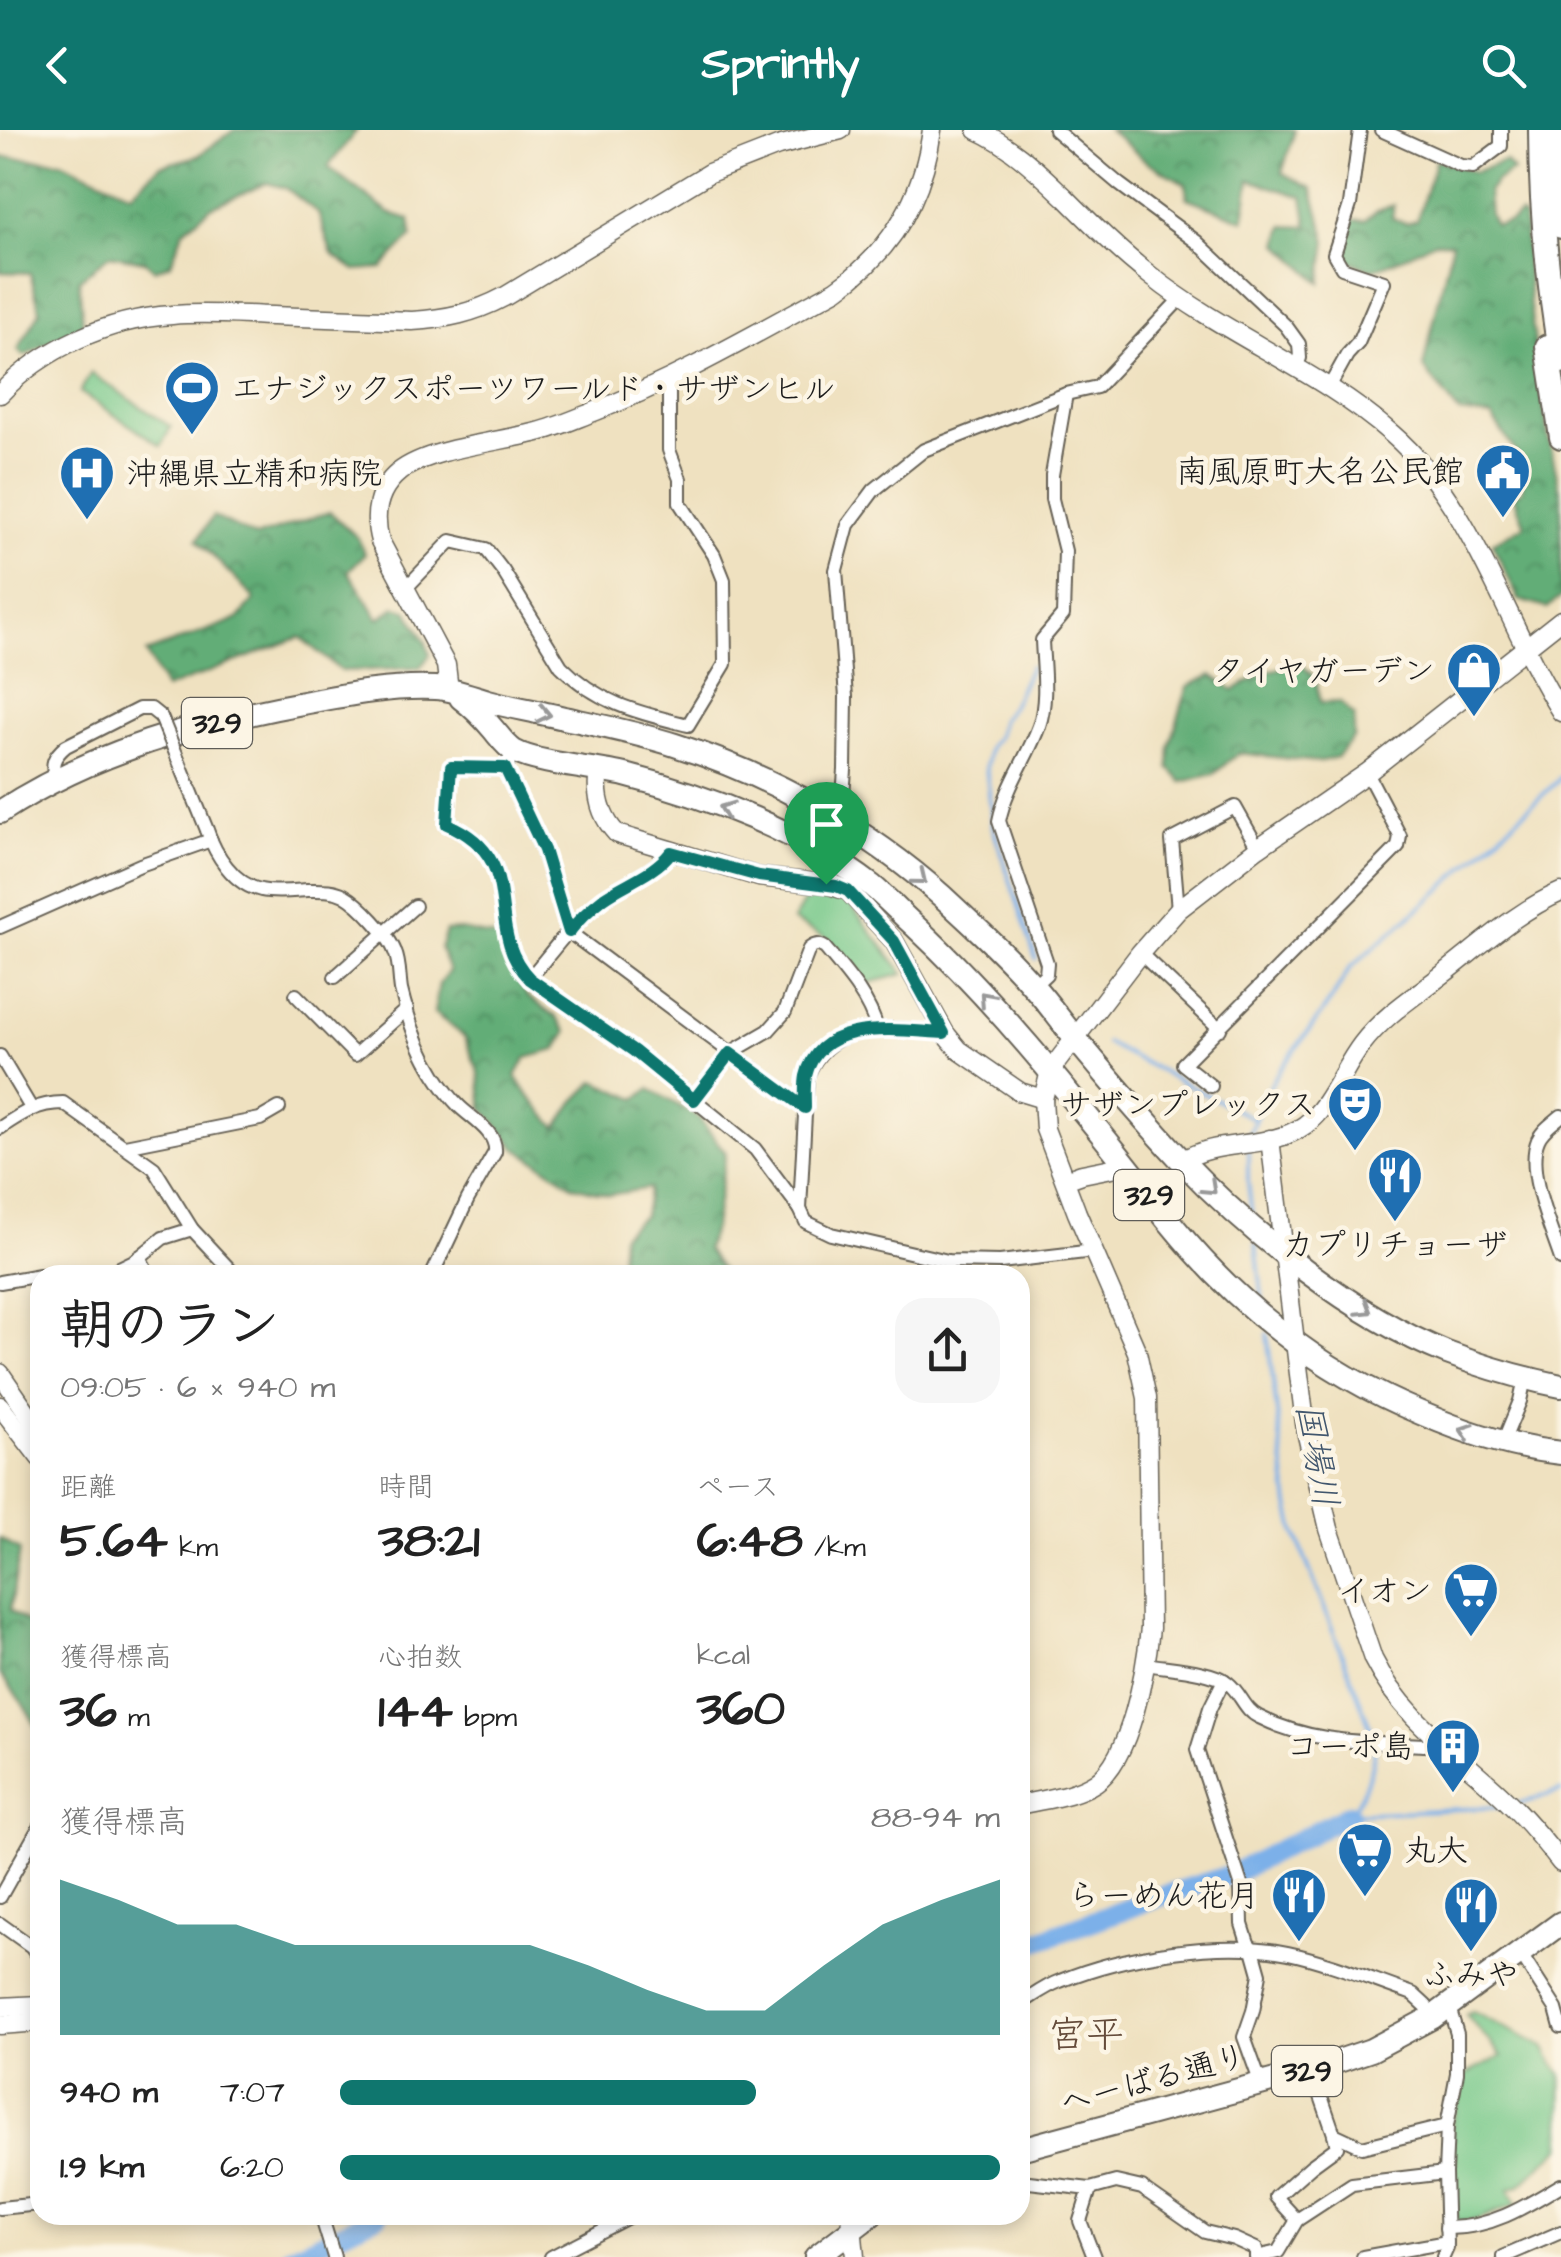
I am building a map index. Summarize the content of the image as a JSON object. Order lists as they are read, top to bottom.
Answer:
{
  "streets": {
    "highway": ["329", "へーばる通り"]
  },
  "districts": ["宮平"],
  "water": ["国場川"],
  "places": {
    "sports": ["エナジックスポーツワールド・サザンヒル"],
    "public building": ["南風原町大名公民館"],
    "hospital": ["沖縄県立精和病院"],
    "shop": ["タイヤガーデン"],
    "theatre": ["サザンプレックス"],
    "restaurant": ["カプリチョーザ", "らーめん花月", "ふみや"],
    "supermarket": ["イオン", "丸大"],
    "building": ["コーポ島"]
  },
  "page": {
    "header": "Sprintly",
    "heading": ["朝のラン", "09:05 · 6 × 940 m"],
    "stats": [
      ["距離", "5.64 km"],
      ["時間", "38:21"],
      ["ペース", "6:48 /km"],
      ["獲得標高", "36 m"],
      ["心拍数", "144 bpm"],
      ["kcal", "360"]
    ],
    "chart": ["獲得標高", "88–94 m"],
    "list": [
      {
        "name": "940 m",
        "note": "7:07"
      },
      {
        "name": "1.9 km",
        "note": "6:20"
      }
    ]
  }
}
